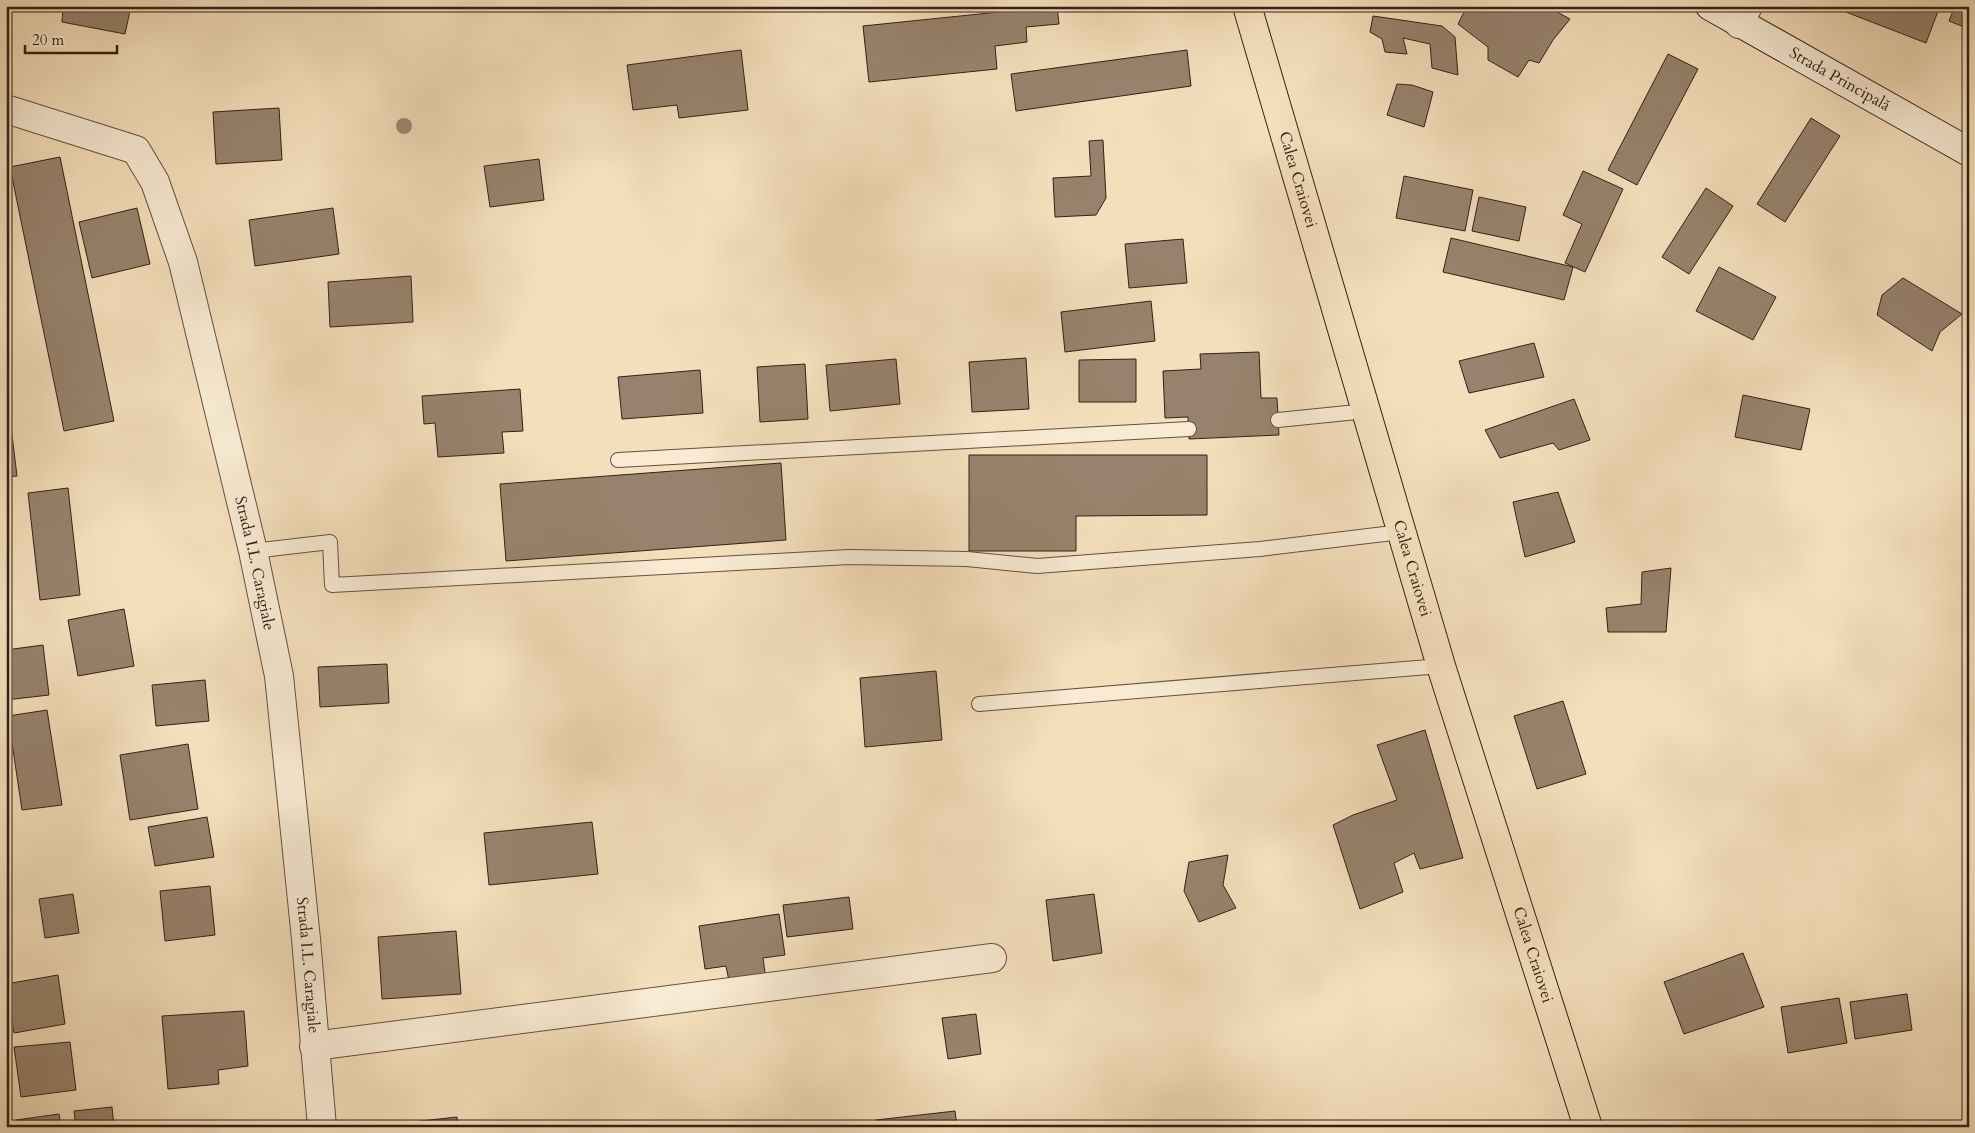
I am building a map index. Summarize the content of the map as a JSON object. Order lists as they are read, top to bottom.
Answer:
{
  "streets": {
    "main road": ["Calea Craiovei"],
    "street": ["Strada Principală", "Strada I.L. Caragiale"]
  },
  "scale_bar": "20 m"
}
